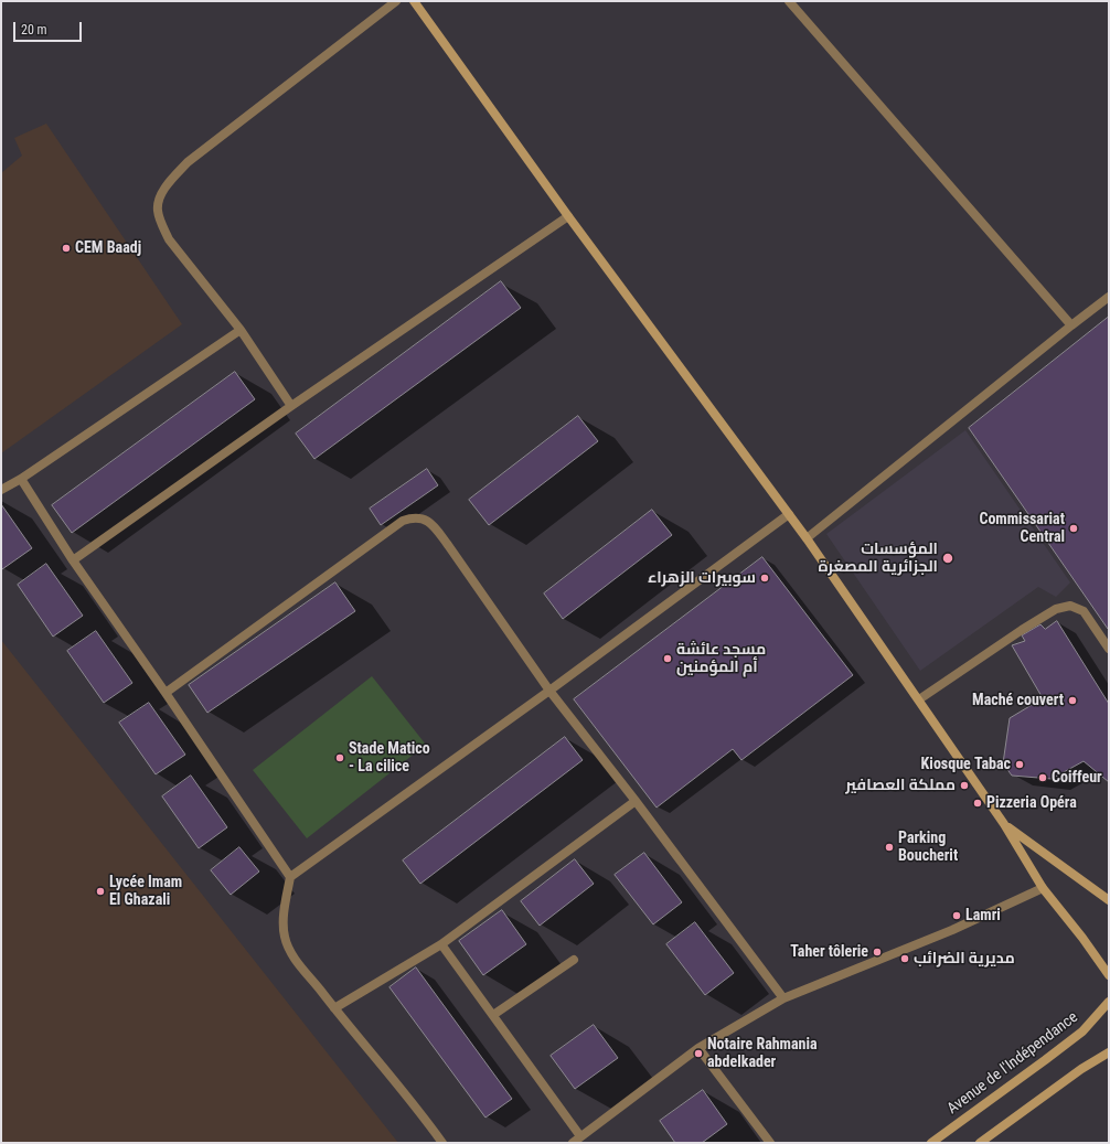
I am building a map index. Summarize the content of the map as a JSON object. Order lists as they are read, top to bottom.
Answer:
{
  "streets": {
    "main road": ["Avenue de l'Indépendance"]
  },
  "places": [
    "CEM Baadj",
    "Commissariat Central",
    "المؤسسات الجزائرية المصغرة",
    "سوبيرات الزهراء",
    "مسجد عائشة أم المؤمنين",
    "Maché couvert",
    "Stade Matico - La cilice",
    "Kiosque Tabac",
    "Coiffeur",
    "مملكة العصافير",
    "Pizzeria Opéra",
    "Parking Boucherit",
    "Lycée Imam El Ghazali",
    "Lamri",
    "Taher tôlerie",
    "مديرية الضرائب",
    "Notaire Rahmania abdelkader"
  ],
  "scale_bar": "20 m"
}
